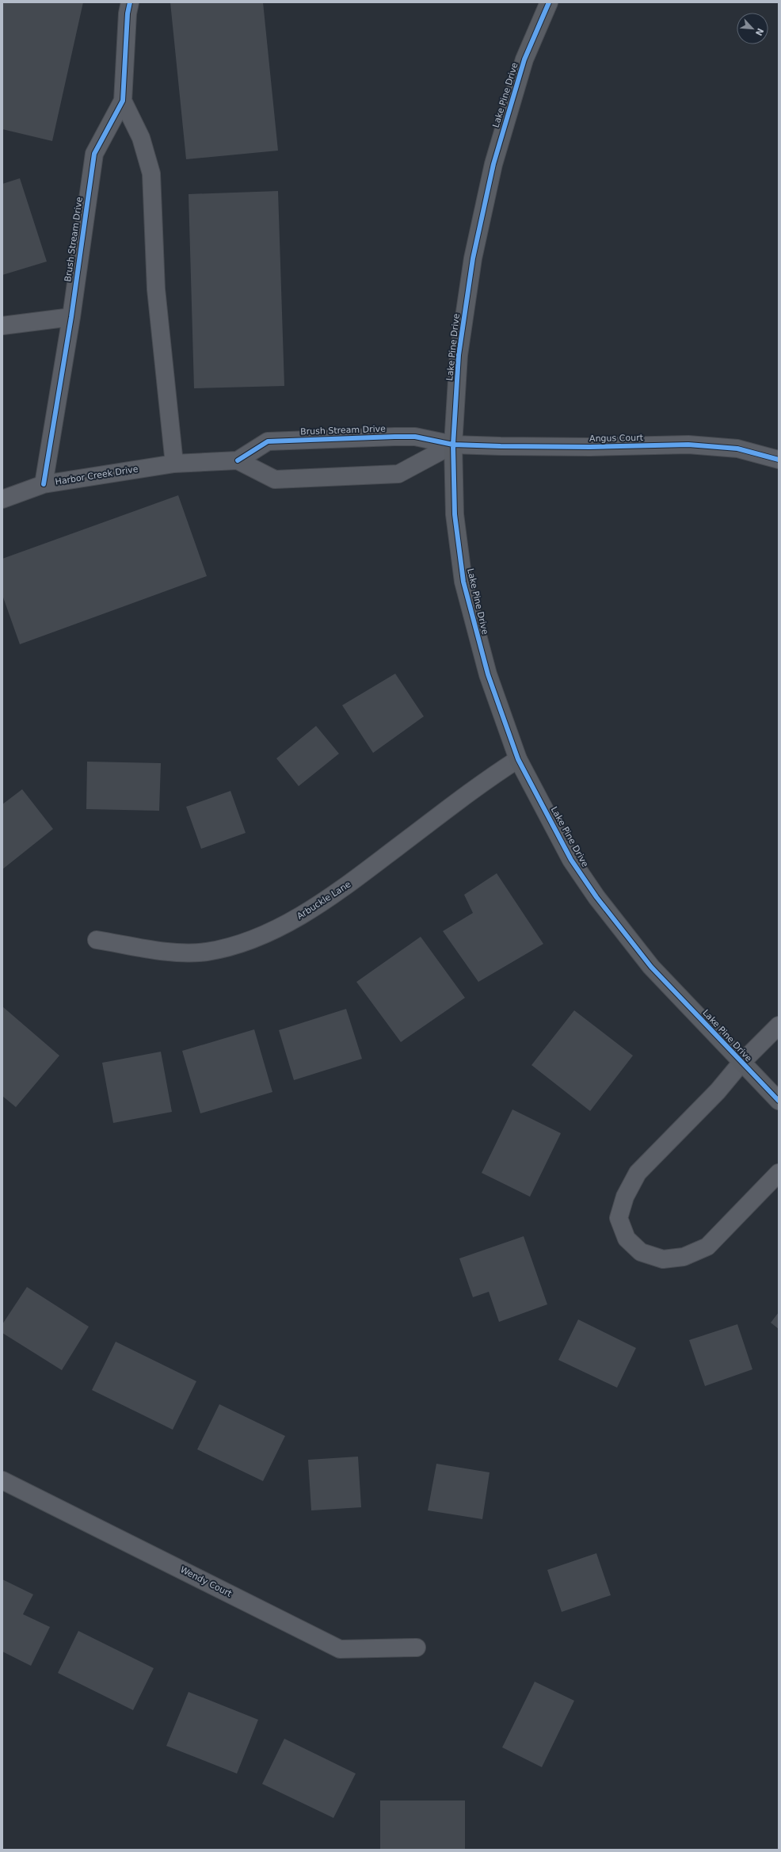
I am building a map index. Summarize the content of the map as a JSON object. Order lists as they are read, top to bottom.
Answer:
{
  "streets": {
    "street": [
      "Lake Pine Drive",
      "Brush Stream Drive",
      "Angus Court",
      "Harbor Creek Drive",
      "Arbuckle Lane",
      "Wendy Court"
    ]
  },
  "crossings": [
    ["Lake Pine Drive", "Brush Stream Drive"],
    ["Lake Pine Drive", "Angus Court"],
    ["Lake Pine Drive", "Arbuckle Lane"],
    ["Brush Stream Drive", "Angus Court"],
    ["Brush Stream Drive", "Harbor Creek Drive"]
  ],
  "north": "bottom right"
}
